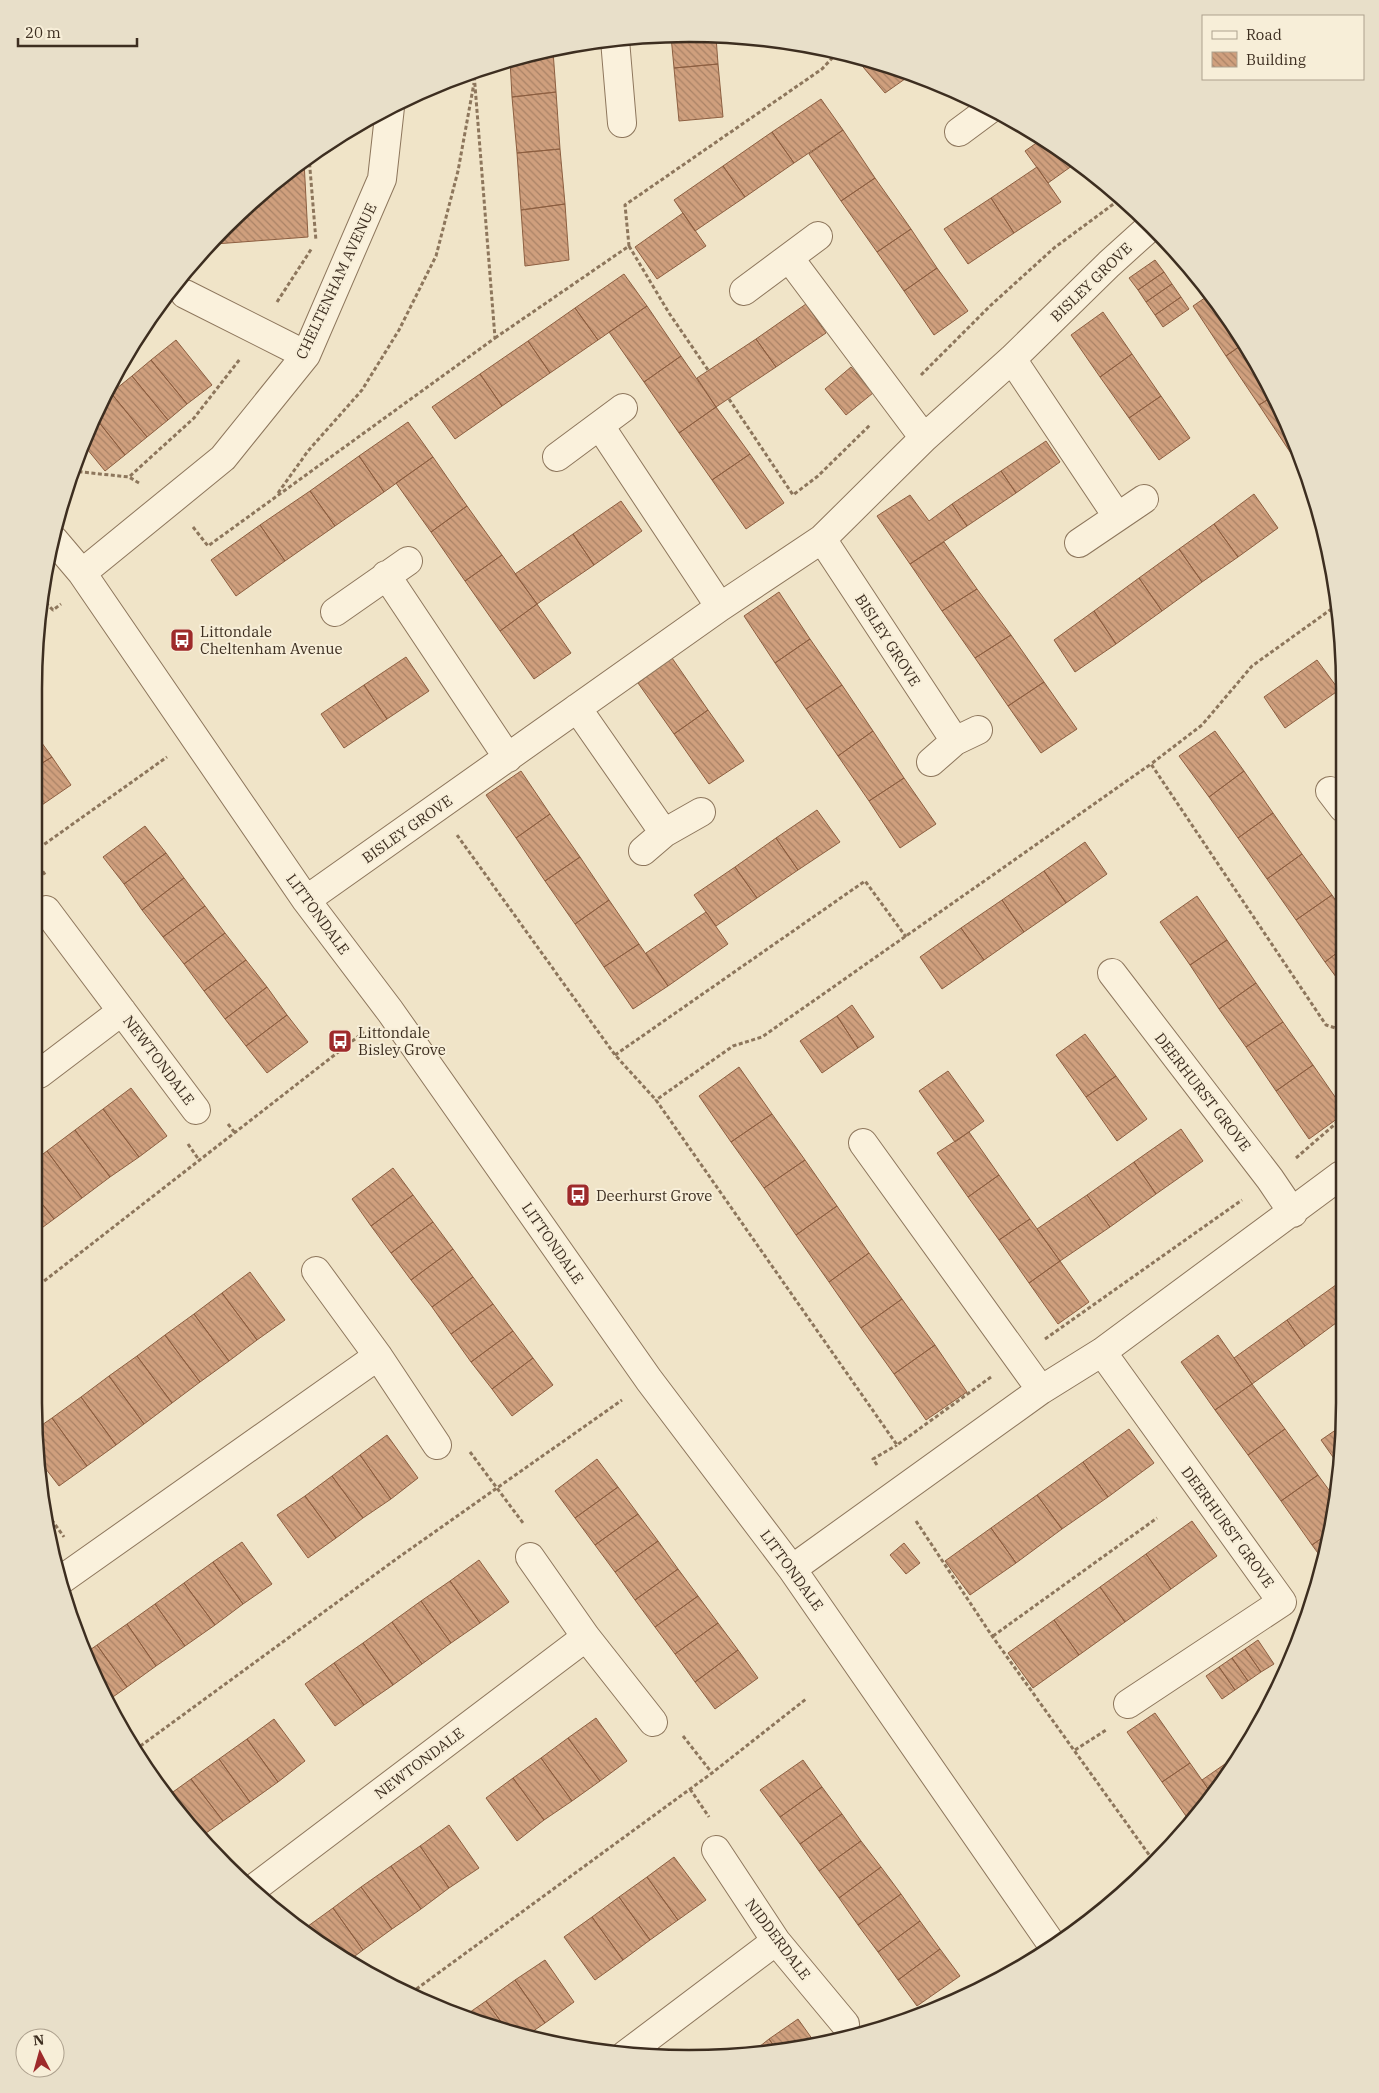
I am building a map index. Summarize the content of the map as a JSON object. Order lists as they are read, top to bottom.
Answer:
{
  "streets": {
    "street": [
      "CHELTENHAM AVENUE",
      "BISLEY GROVE",
      "LITTONDALE",
      "NEWTONDALE",
      "DEERHURST GROVE",
      "NIDDERDALE"
    ]
  },
  "crossings": [
    ["CHELTENHAM AVENUE", "LITTONDALE"],
    ["BISLEY GROVE", "LITTONDALE"]
  ],
  "places": {
    "bus stop": ["Littondale Cheltenham Avenue", "Littondale Bisley Grove", "Deerhurst Grove"]
  },
  "legend": ["Road", "Building"],
  "scale_bar": "20 m",
  "north": "top"
}
